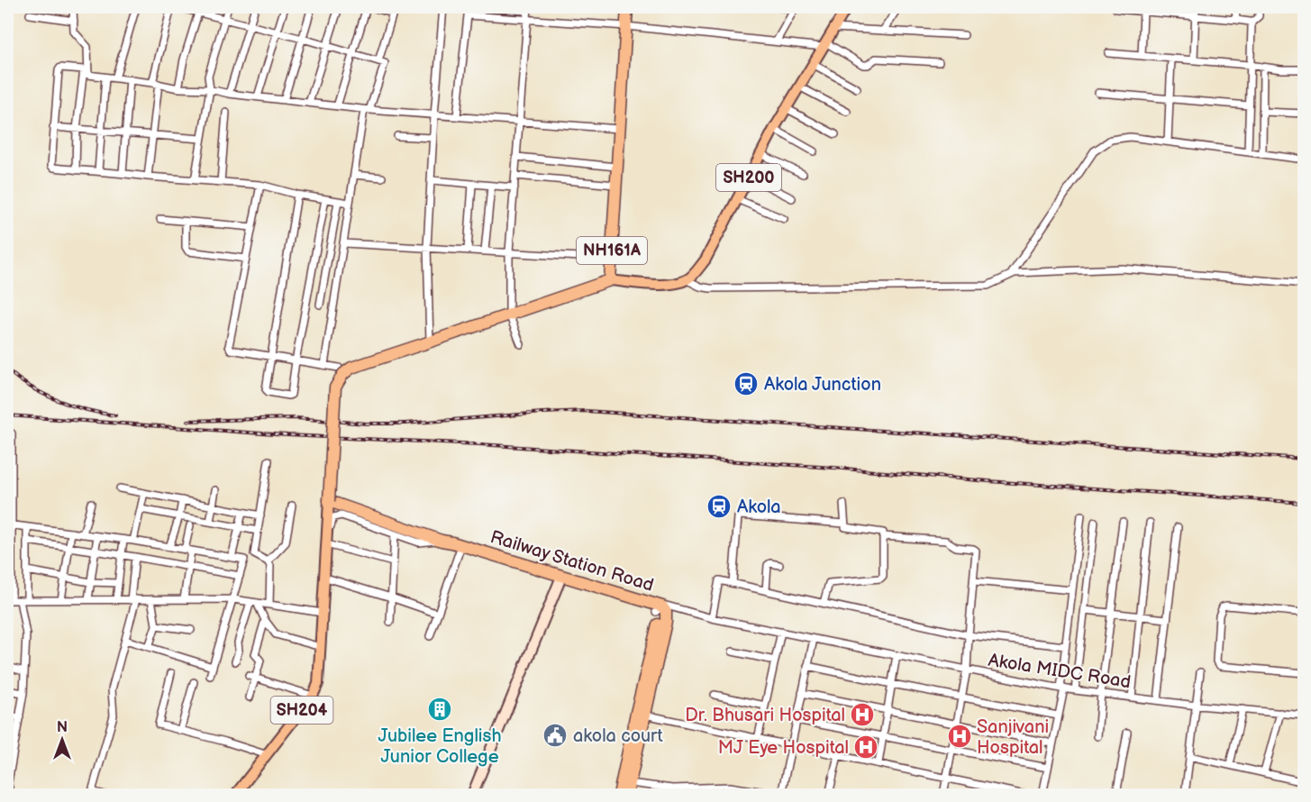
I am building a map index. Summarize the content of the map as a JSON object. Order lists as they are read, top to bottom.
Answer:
{
  "streets": {
    "highway": ["NH161A", "Railway Station Road"],
    "main road": ["SH200", "SH204"],
    "street": ["Akola MIDC Road"]
  },
  "crossings": [
    ["NH161A", "Railway Station Road"],
    ["NH161A", "SH204"],
    ["Railway Station Road", "Akola MIDC Road"],
    ["Railway Station Road", "SH204"]
  ],
  "places": {
    "station": ["Akola Junction", "Akola"],
    "building": ["Jubilee English Junior College"],
    "hospital": ["Dr. Bhusari Hospital", "Sanjivani Hospital", "MJ Eye Hospital"],
    "public building": ["akola court"]
  },
  "north": "top"
}
